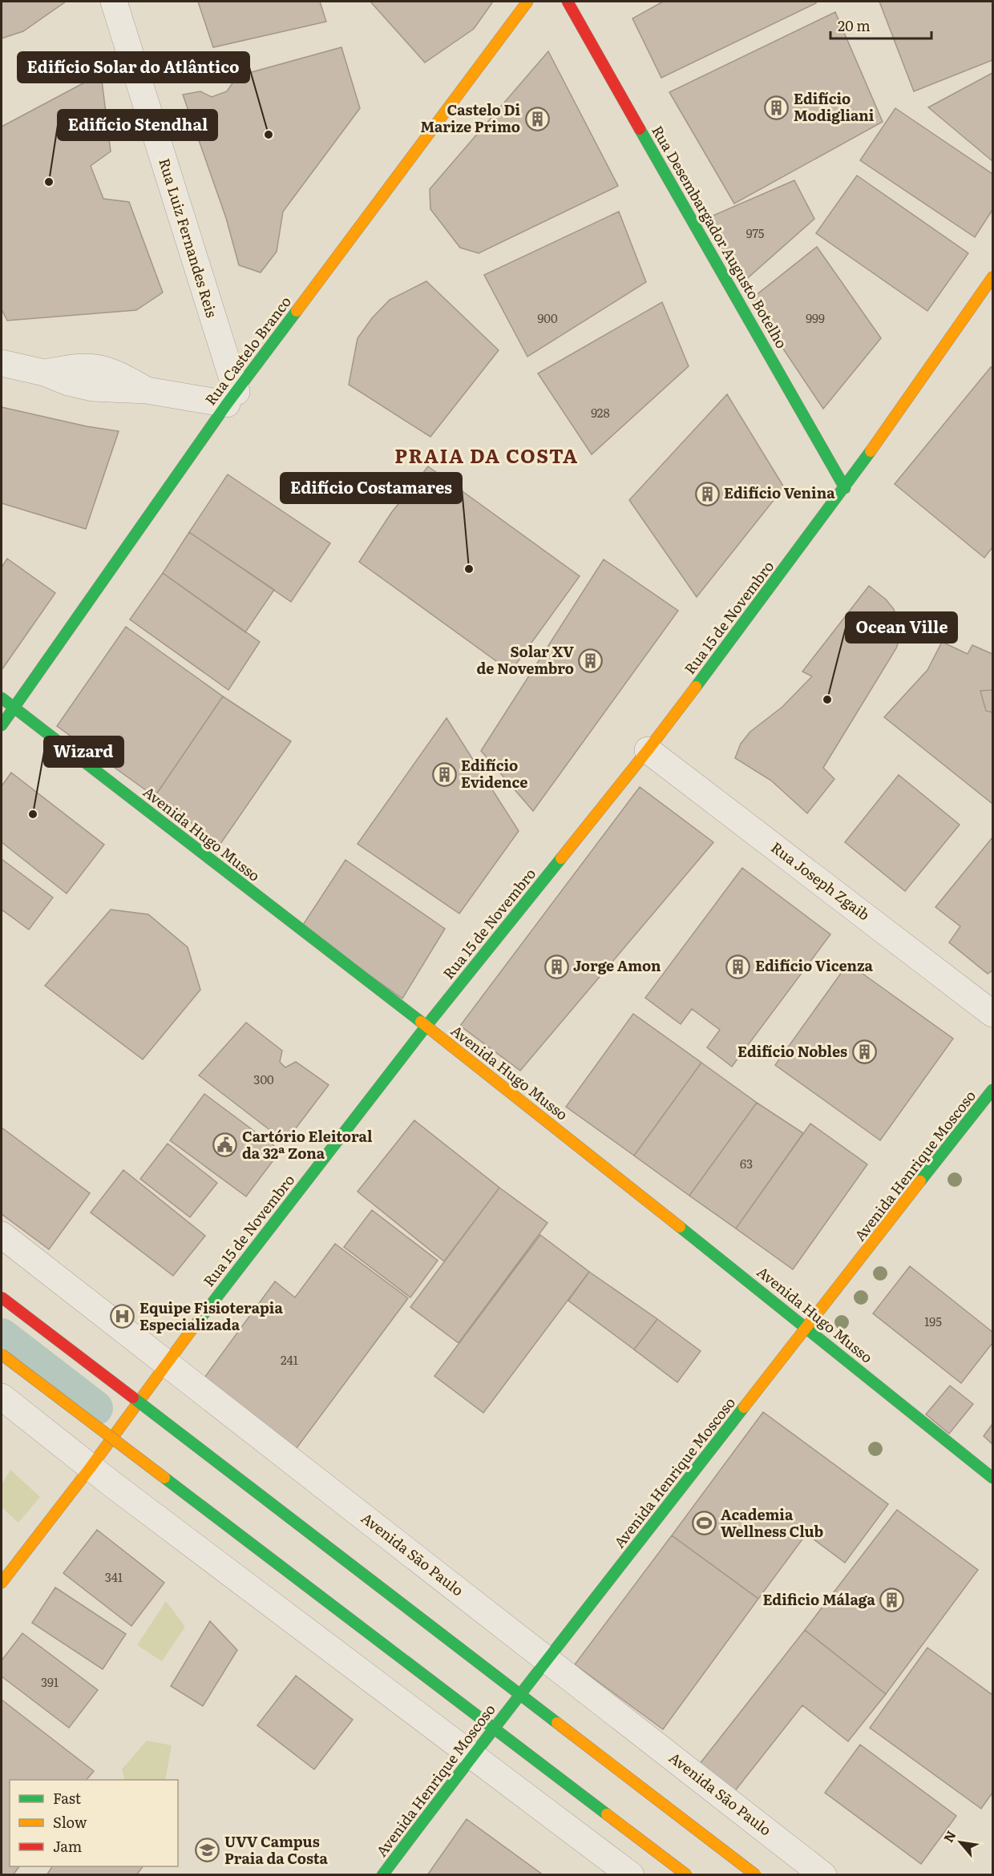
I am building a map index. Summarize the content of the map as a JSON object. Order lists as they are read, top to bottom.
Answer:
{
  "streets": {
    "main road": [
      "Rua Desembargador Augusto Botelho",
      "Rua Castelo Branco",
      "Rua 15 de Novembro",
      "Avenida Hugo Musso",
      "Avenida Henrique Moscoso"
    ],
    "street": ["Rua Luiz Fernandes Reis", "Rua Joseph Zgaib", "Avenida São Paulo"]
  },
  "crossings": [
    ["Rua Desembargador Augusto Botelho", "Rua 15 de Novembro"],
    ["Rua Luiz Fernandes Reis", "Rua Castelo Branco"],
    ["Rua Castelo Branco", "Avenida Hugo Musso"],
    ["Rua 15 de Novembro", "Avenida Hugo Musso"],
    ["Rua 15 de Novembro", "Rua Joseph Zgaib"],
    ["Rua 15 de Novembro", "Avenida São Paulo"],
    ["Avenida Hugo Musso", "Avenida Henrique Moscoso"],
    ["Avenida Henrique Moscoso", "Avenida São Paulo"]
  ],
  "districts": ["PRAIA DA COSTA"],
  "places": {
    "building": [
      "Edifício Modigliani",
      "Castelo Di Marize Primo",
      "Edifício Venina",
      "Solar XV de Novembro",
      "Edifício Evidence",
      "Jorge Amon",
      "Edifício Vicenza",
      "Edifício Nobles",
      "Edificio Málaga"
    ],
    "other": [
      "Edifício Solar do Atlântico",
      "Edifício Stendhal",
      "Edifício Costamares",
      "Ocean Ville",
      "Wizard"
    ],
    "public building": ["Cartório Eleitoral da 32ª Zona"],
    "hospital": ["Equipe Fisioterapia Especializada"],
    "sports": ["Academia Wellness Club"],
    "school or university": ["UVV Campus Praia da Costa"]
  },
  "house_numbers": [
    "975",
    "900",
    "999",
    "928",
    "300",
    "63",
    "195",
    "241",
    "341",
    "391"
  ],
  "legend": ["Fast", "Slow", "Jam"],
  "scale_bar": "20 m",
  "north": "top left"
}
